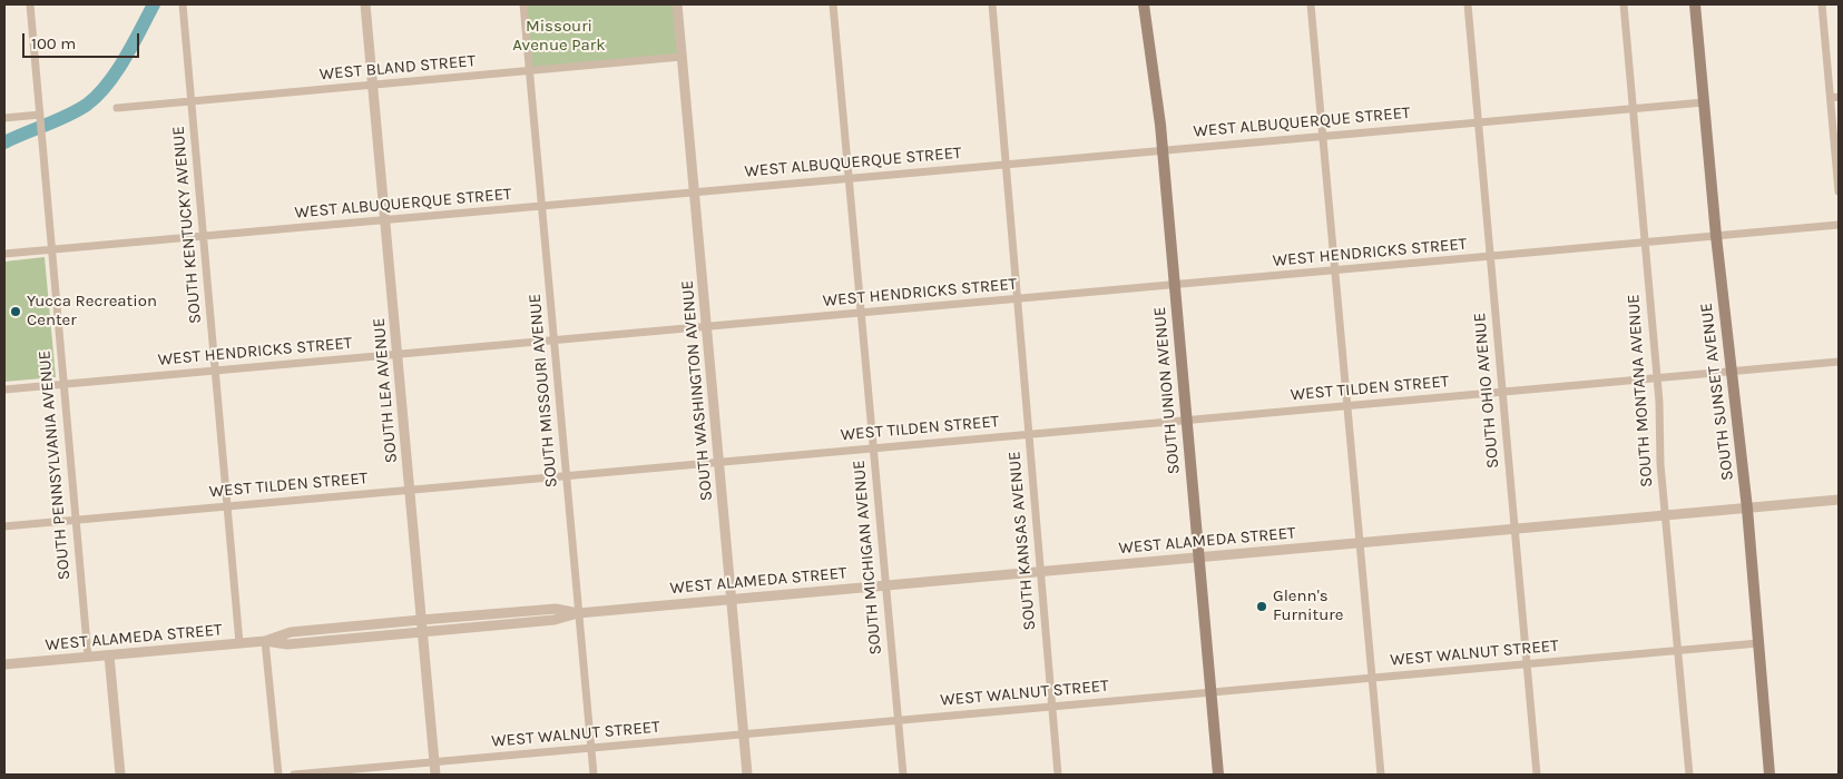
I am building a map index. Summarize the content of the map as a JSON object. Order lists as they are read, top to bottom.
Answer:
{
  "streets": {
    "main road": ["SOUTH UNION AVENUE", "SOUTH SUNSET AVENUE"],
    "street": [
      "WEST BLAND STREET",
      "WEST ALBUQUERQUE STREET",
      "SOUTH KENTUCKY AVENUE",
      "WEST HENDRICKS STREET",
      "WEST TILDEN STREET",
      "SOUTH LEA AVENUE",
      "SOUTH MISSOURI AVENUE",
      "SOUTH WASHINGTON AVENUE",
      "SOUTH OHIO AVENUE",
      "SOUTH MONTANA AVENUE",
      "SOUTH PENNSYLVANIA AVENUE",
      "SOUTH KANSAS AVENUE",
      "WEST ALAMEDA STREET",
      "SOUTH MICHIGAN AVENUE",
      "WEST WALNUT STREET"
    ]
  },
  "crossings": [
    ["WEST BLAND STREET", "SOUTH KENTUCKY AVENUE"],
    ["WEST BLAND STREET", "SOUTH LEA AVENUE"],
    ["WEST BLAND STREET", "SOUTH MISSOURI AVENUE"],
    ["WEST BLAND STREET", "SOUTH WASHINGTON AVENUE"],
    ["WEST ALBUQUERQUE STREET", "SOUTH KENTUCKY AVENUE"],
    ["WEST ALBUQUERQUE STREET", "SOUTH LEA AVENUE"],
    ["WEST ALBUQUERQUE STREET", "SOUTH MISSOURI AVENUE"],
    ["WEST ALBUQUERQUE STREET", "SOUTH WASHINGTON AVENUE"],
    ["WEST ALBUQUERQUE STREET", "SOUTH UNION AVENUE"],
    ["WEST ALBUQUERQUE STREET", "SOUTH OHIO AVENUE"],
    ["WEST ALBUQUERQUE STREET", "SOUTH MONTANA AVENUE"],
    ["WEST ALBUQUERQUE STREET", "SOUTH SUNSET AVENUE"],
    ["WEST ALBUQUERQUE STREET", "SOUTH PENNSYLVANIA AVENUE"],
    ["WEST ALBUQUERQUE STREET", "SOUTH KANSAS AVENUE"],
    ["WEST ALBUQUERQUE STREET", "SOUTH MICHIGAN AVENUE"],
    ["SOUTH KENTUCKY AVENUE", "WEST HENDRICKS STREET"],
    ["SOUTH KENTUCKY AVENUE", "WEST TILDEN STREET"],
    ["SOUTH KENTUCKY AVENUE", "WEST ALAMEDA STREET"],
    ["WEST HENDRICKS STREET", "SOUTH LEA AVENUE"],
    ["WEST HENDRICKS STREET", "SOUTH MISSOURI AVENUE"],
    ["WEST HENDRICKS STREET", "SOUTH WASHINGTON AVENUE"],
    ["WEST HENDRICKS STREET", "SOUTH UNION AVENUE"],
    ["WEST HENDRICKS STREET", "SOUTH OHIO AVENUE"],
    ["WEST HENDRICKS STREET", "SOUTH MONTANA AVENUE"],
    ["WEST HENDRICKS STREET", "SOUTH SUNSET AVENUE"],
    ["WEST HENDRICKS STREET", "SOUTH PENNSYLVANIA AVENUE"],
    ["WEST HENDRICKS STREET", "SOUTH KANSAS AVENUE"],
    ["WEST HENDRICKS STREET", "SOUTH MICHIGAN AVENUE"],
    ["WEST TILDEN STREET", "SOUTH LEA AVENUE"],
    ["WEST TILDEN STREET", "SOUTH MISSOURI AVENUE"],
    ["WEST TILDEN STREET", "SOUTH WASHINGTON AVENUE"],
    ["WEST TILDEN STREET", "SOUTH UNION AVENUE"],
    ["WEST TILDEN STREET", "SOUTH OHIO AVENUE"],
    ["WEST TILDEN STREET", "SOUTH MONTANA AVENUE"],
    ["WEST TILDEN STREET", "SOUTH SUNSET AVENUE"],
    ["WEST TILDEN STREET", "SOUTH PENNSYLVANIA AVENUE"],
    ["WEST TILDEN STREET", "SOUTH KANSAS AVENUE"],
    ["WEST TILDEN STREET", "SOUTH MICHIGAN AVENUE"],
    ["SOUTH LEA AVENUE", "WEST ALAMEDA STREET"],
    ["SOUTH LEA AVENUE", "WEST WALNUT STREET"],
    ["SOUTH MISSOURI AVENUE", "WEST ALAMEDA STREET"],
    ["SOUTH MISSOURI AVENUE", "WEST WALNUT STREET"],
    ["SOUTH WASHINGTON AVENUE", "WEST ALAMEDA STREET"],
    ["SOUTH WASHINGTON AVENUE", "WEST WALNUT STREET"],
    ["SOUTH UNION AVENUE", "WEST ALAMEDA STREET"],
    ["SOUTH UNION AVENUE", "WEST WALNUT STREET"],
    ["SOUTH OHIO AVENUE", "WEST ALAMEDA STREET"],
    ["SOUTH OHIO AVENUE", "WEST WALNUT STREET"],
    ["SOUTH MONTANA AVENUE", "WEST ALAMEDA STREET"],
    ["SOUTH MONTANA AVENUE", "WEST WALNUT STREET"],
    ["SOUTH SUNSET AVENUE", "WEST ALAMEDA STREET"],
    ["SOUTH SUNSET AVENUE", "WEST WALNUT STREET"],
    ["SOUTH PENNSYLVANIA AVENUE", "WEST ALAMEDA STREET"],
    ["SOUTH KANSAS AVENUE", "WEST ALAMEDA STREET"],
    ["SOUTH KANSAS AVENUE", "WEST WALNUT STREET"],
    ["WEST ALAMEDA STREET", "SOUTH MICHIGAN AVENUE"],
    ["SOUTH MICHIGAN AVENUE", "WEST WALNUT STREET"]
  ],
  "parks": ["Missouri Avenue Park"],
  "places": ["Yucca Recreation Center", "Glenn's Furniture"],
  "scale_bar": "100 m"
}
